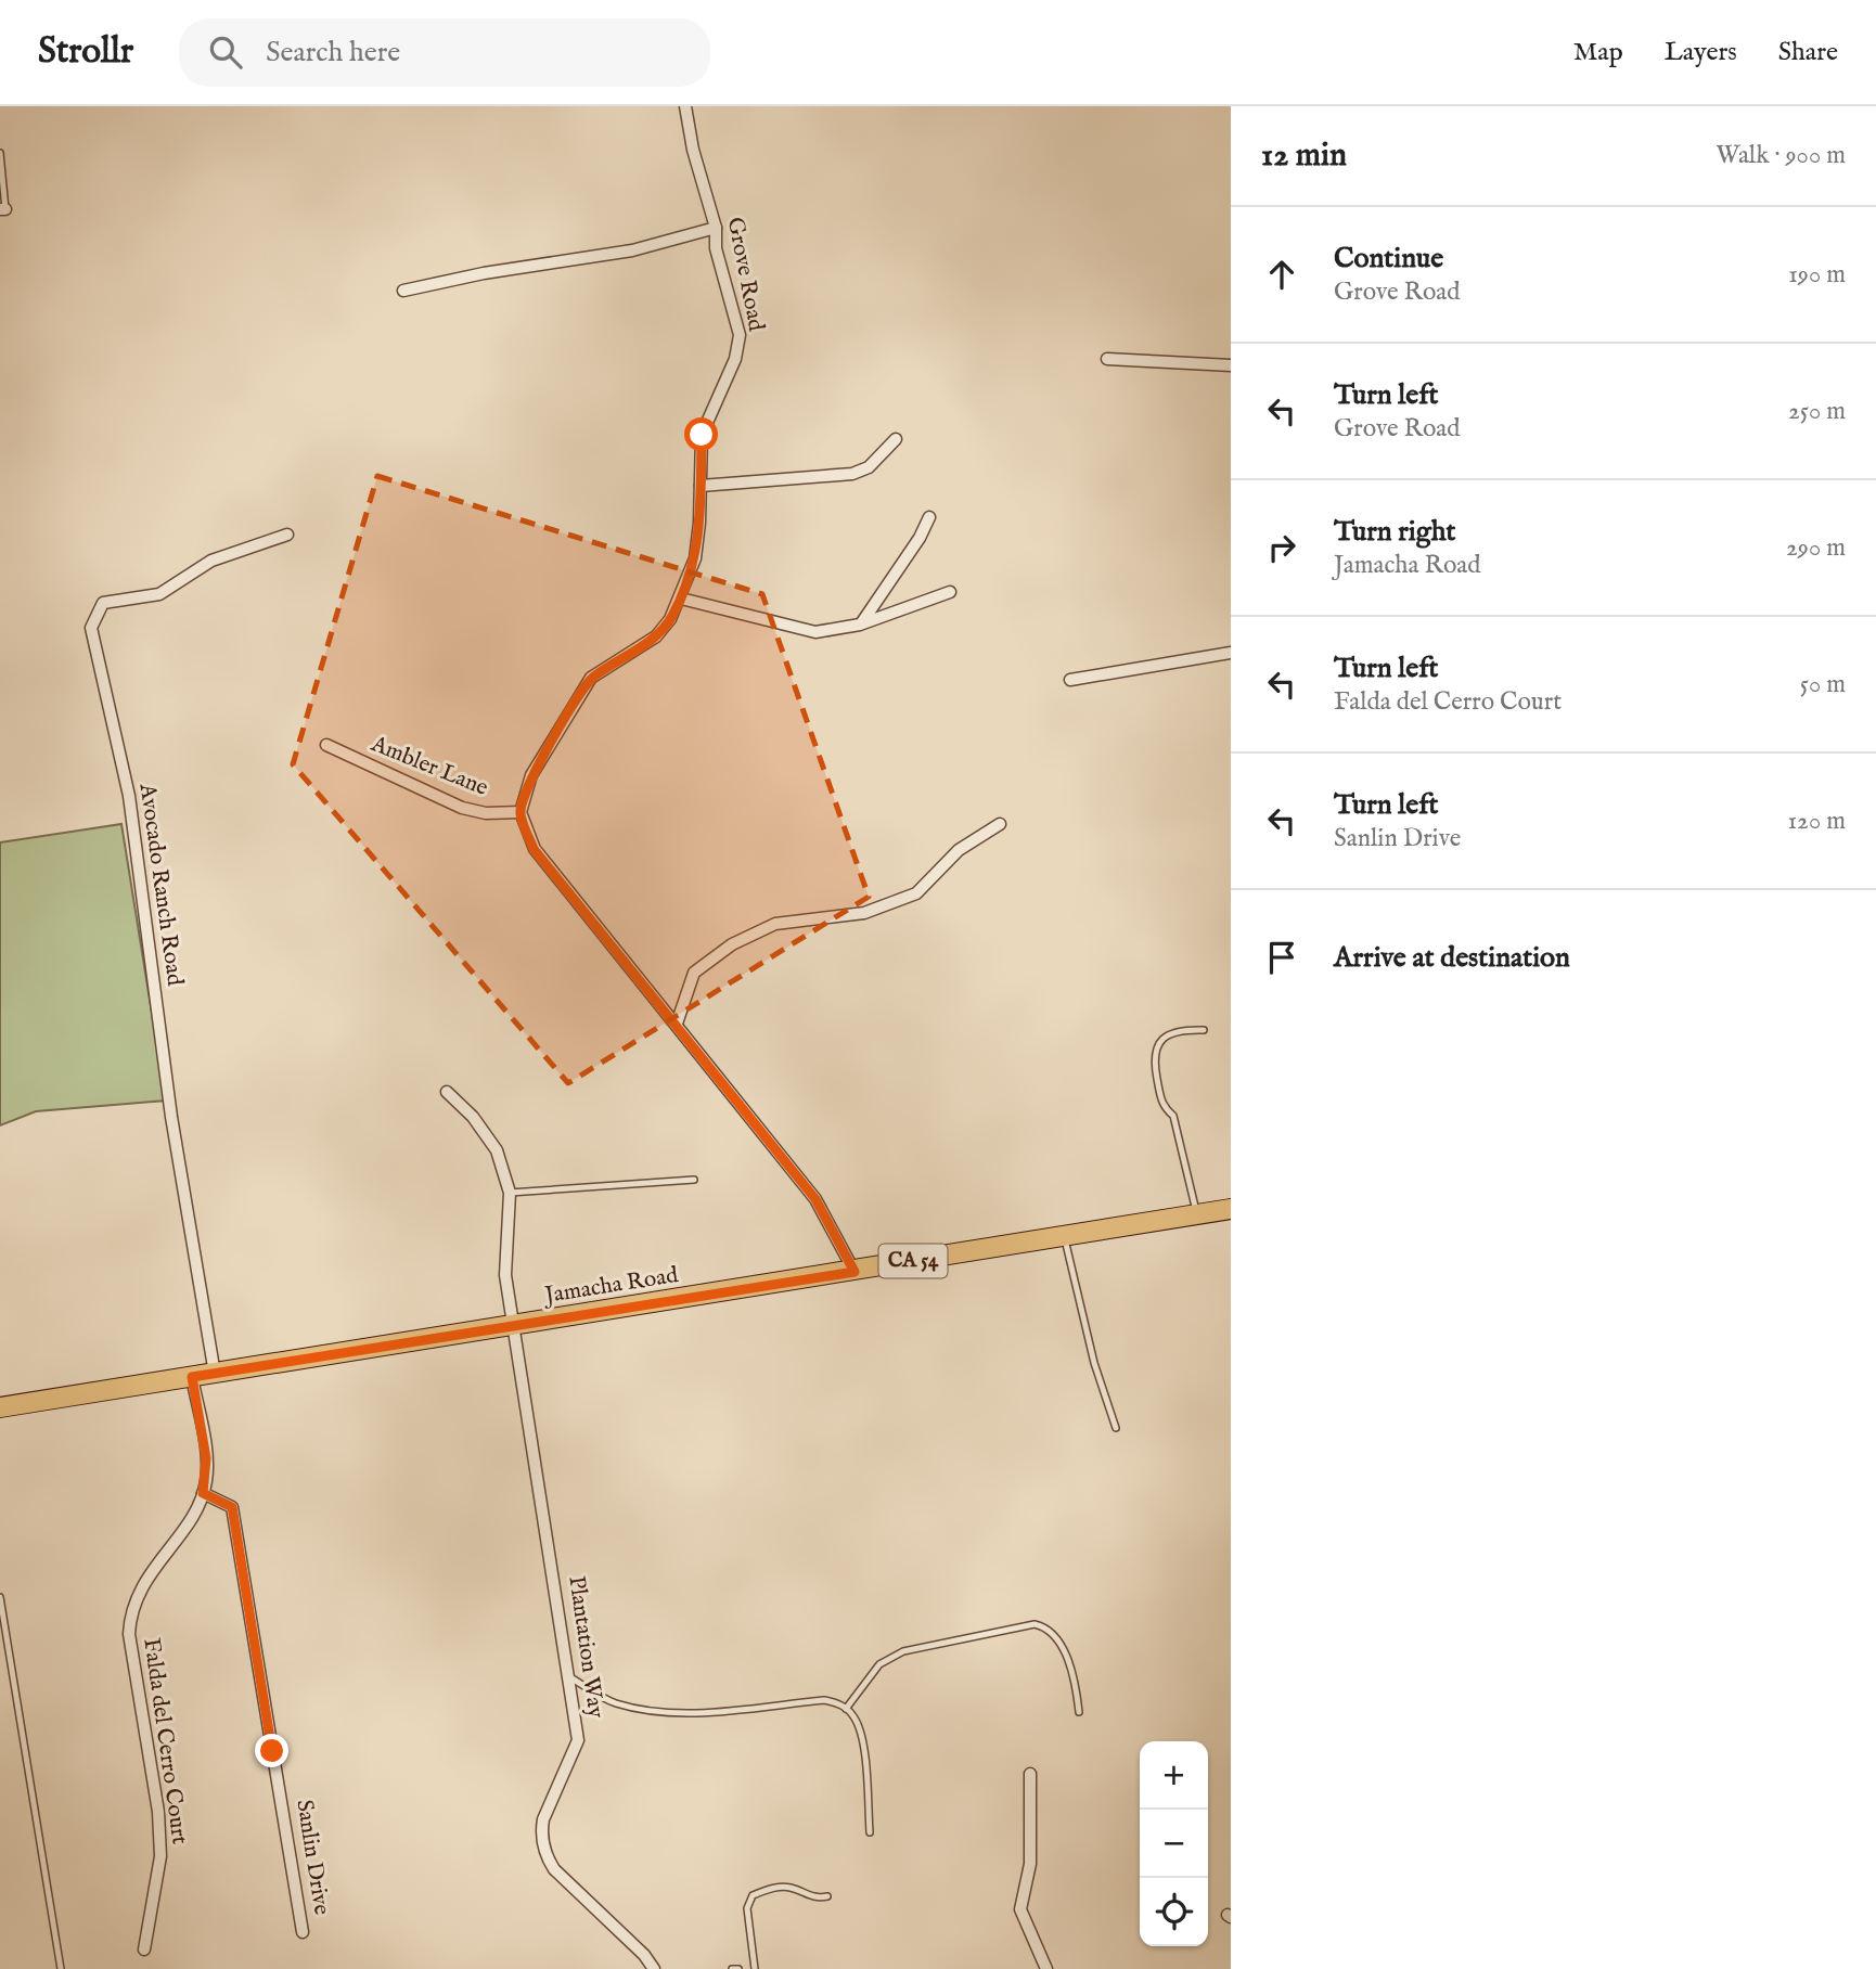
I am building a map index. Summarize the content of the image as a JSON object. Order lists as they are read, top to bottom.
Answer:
{
  "streets": {
    "main road": ["CA 54", "Jamacha Road"],
    "street": [
      "Grove Road",
      "Ambler Lane",
      "Avocado Ranch Road",
      "Plantation Way",
      "Falda del Cerro Court",
      "Sanlin Drive"
    ]
  },
  "crossings": [
    ["Grove Road", "Ambler Lane"],
    ["Avocado Ranch Road", "Jamacha Road"],
    ["Jamacha Road", "Plantation Way"],
    ["Jamacha Road", "Falda del Cerro Court"],
    ["Falda del Cerro Court", "Sanlin Drive"]
  ],
  "page": {
    "header": "Strollr",
    "search": "Search here",
    "nav": ["Map", "Layers", "Share"],
    "heading": ["12 min", "Walk · 900 m"],
    "list": [
      ["Continue", "Grove Road", "190 m"],
      ["Turn left", "Grove Road", "250 m"],
      ["Turn right", "Jamacha Road", "290 m"],
      ["Turn left", "Falda del Cerro Court", "50 m"],
      ["Turn left", "Sanlin Drive", "120 m"],
      "Arrive at destination"
    ],
    "map_buttons": ["+", "−"]
  }
}
